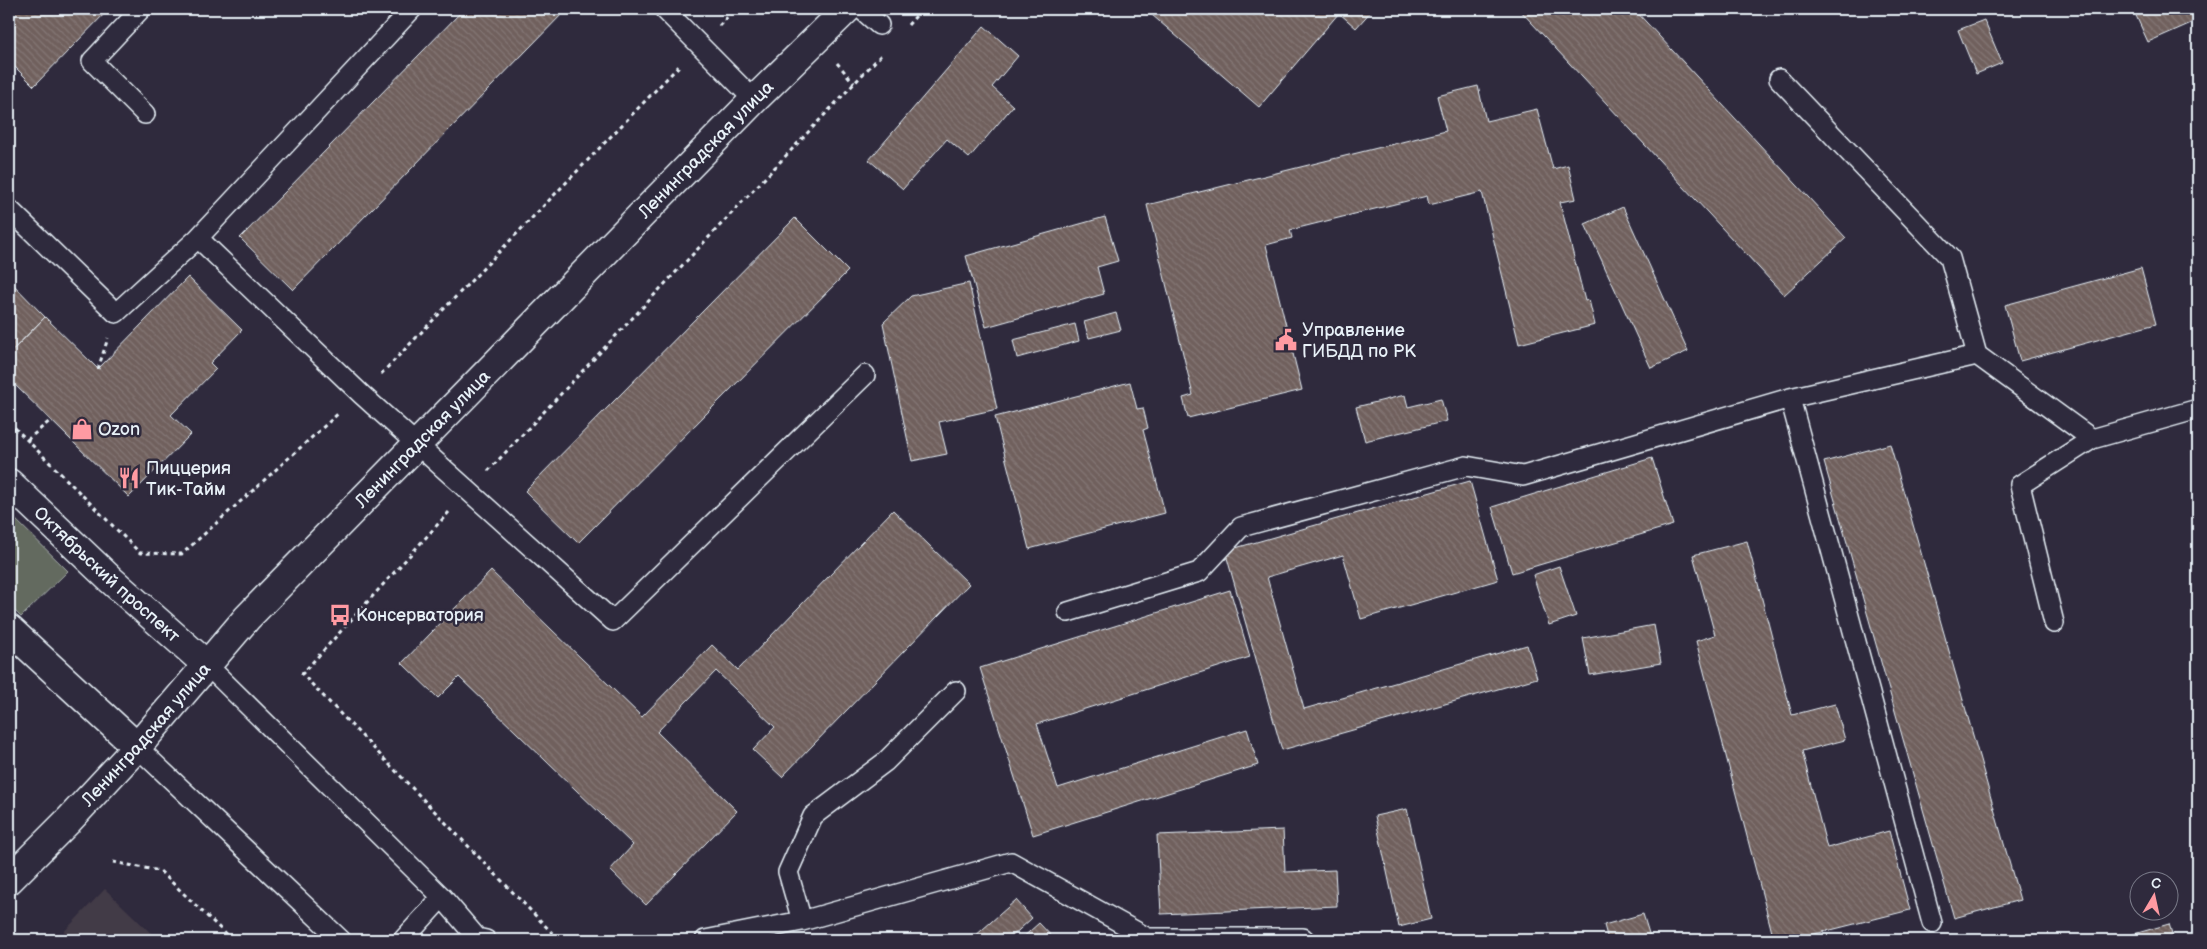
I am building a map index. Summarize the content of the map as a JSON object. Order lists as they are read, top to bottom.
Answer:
{
  "streets": {
    "main road": ["Ленинградская улица", "Октябрьский проспект"]
  },
  "crossings": [
    ["Ленинградская улица", "Октябрьский проспект"]
  ],
  "places": {
    "public building": ["Управление ГИБДД по РК"],
    "shop": ["Ozon"],
    "restaurant": ["Пиццерия Тик-Тайм"],
    "bus stop": ["Консерватория"]
  },
  "north": "top"
}
